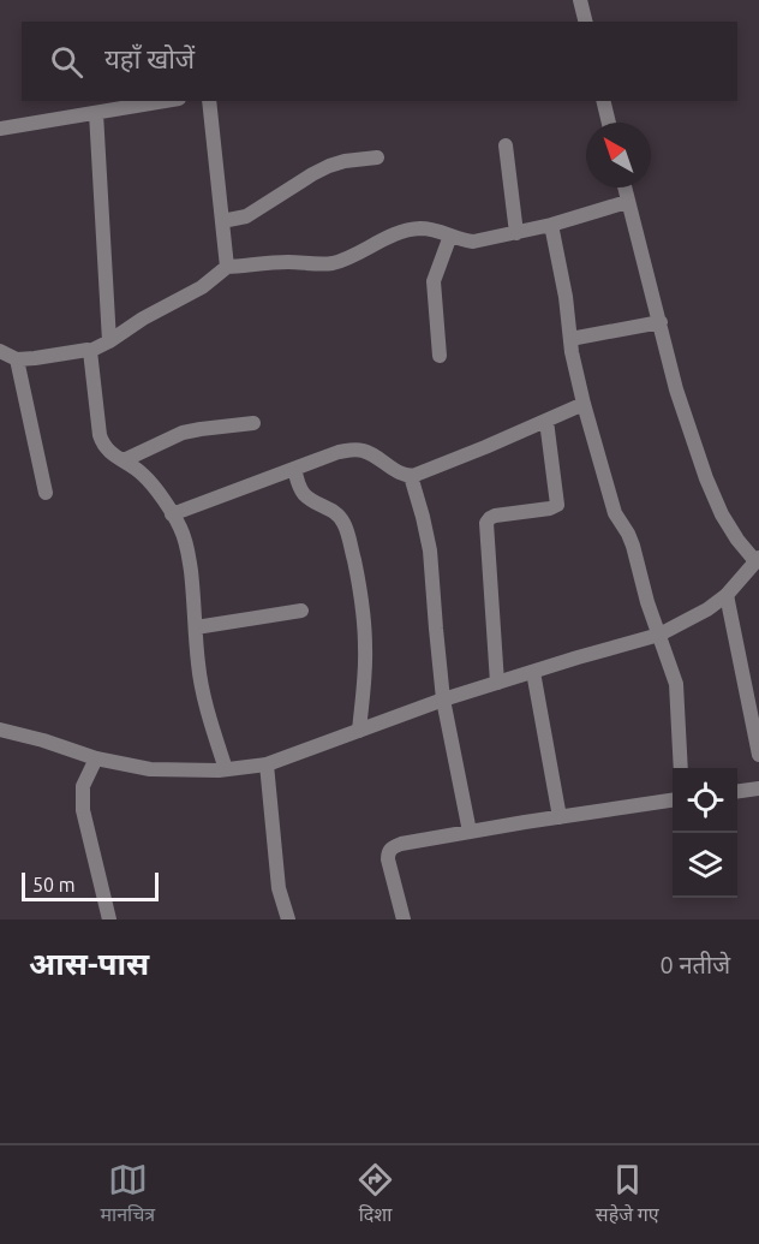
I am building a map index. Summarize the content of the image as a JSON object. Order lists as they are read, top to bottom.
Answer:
{
  "scale_bar": "50 m",
  "north": "top left",
  "page": {
    "search": "यहाँ खोजें",
    "scale": "50 m",
    "heading": ["आस-पास", "0 नतीजे"],
    "nav": ["मानचित्र", "दिशा", "सहेजे गए"]
  }
}
